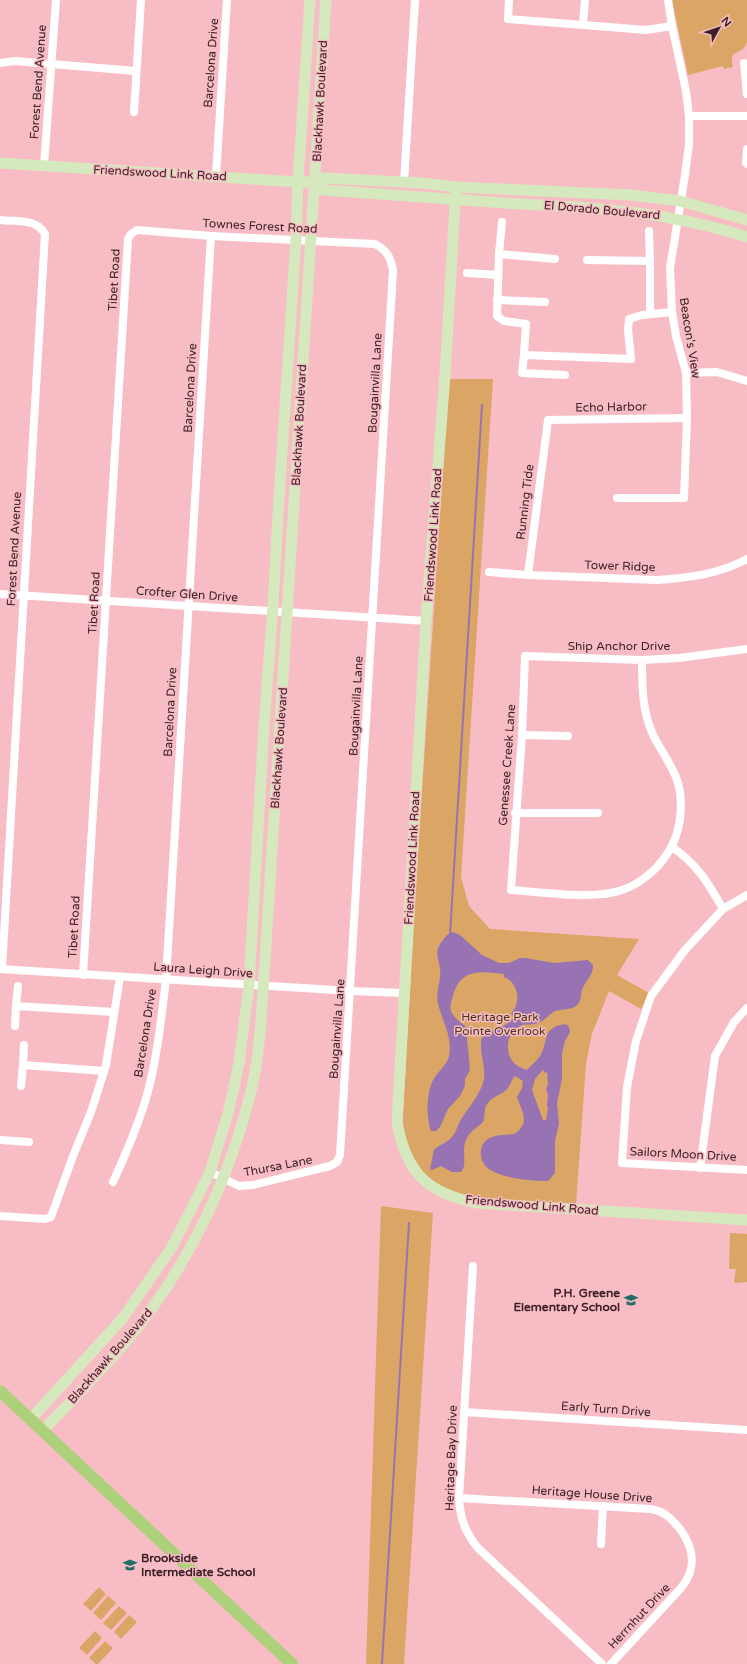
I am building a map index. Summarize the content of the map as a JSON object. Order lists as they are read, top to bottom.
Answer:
{
  "streets": {
    "main road": ["Blackhawk Boulevard", "Friendswood Link Road", "El Dorado Boulevard"],
    "street": [
      "Barcelona Drive",
      "Forest Bend Avenue",
      "Townes Forest Road",
      "Tibet Road",
      "Beacon's View",
      "Bougainvilla Lane",
      "Echo Harbor",
      "Running Tide",
      "Tower Ridge",
      "Crofter Glen Drive",
      "Ship Anchor Drive",
      "Genessee Creek Lane",
      "Laura Leigh Drive",
      "Sailors Moon Drive",
      "Thursa Lane",
      "Early Turn Drive",
      "Heritage Bay Drive",
      "Heritage House Drive",
      "Herrnhut Drive"
    ]
  },
  "crossings": [
    ["Barcelona Drive", "Friendswood Link Road"],
    ["Barcelona Drive", "Townes Forest Road"],
    ["Barcelona Drive", "Crofter Glen Drive"],
    ["Barcelona Drive", "Laura Leigh Drive"],
    ["Forest Bend Avenue", "Friendswood Link Road"],
    ["Forest Bend Avenue", "Crofter Glen Drive"],
    ["Forest Bend Avenue", "Laura Leigh Drive"],
    ["Blackhawk Boulevard", "Friendswood Link Road"],
    ["Blackhawk Boulevard", "Townes Forest Road"],
    ["Blackhawk Boulevard", "Crofter Glen Drive"],
    ["Blackhawk Boulevard", "Laura Leigh Drive"],
    ["Blackhawk Boulevard", "Thursa Lane"],
    ["Friendswood Link Road", "El Dorado Boulevard"],
    ["Friendswood Link Road", "Crofter Glen Drive"],
    ["Friendswood Link Road", "Laura Leigh Drive"],
    ["El Dorado Boulevard", "Beacon's View"],
    ["Townes Forest Road", "Tibet Road"],
    ["Townes Forest Road", "Bougainvilla Lane"],
    ["Tibet Road", "Crofter Glen Drive"],
    ["Tibet Road", "Laura Leigh Drive"],
    ["Beacon's View", "Echo Harbor"],
    ["Bougainvilla Lane", "Crofter Glen Drive"],
    ["Bougainvilla Lane", "Laura Leigh Drive"],
    ["Bougainvilla Lane", "Thursa Lane"],
    ["Echo Harbor", "Running Tide"],
    ["Running Tide", "Tower Ridge"],
    ["Ship Anchor Drive", "Genessee Creek Lane"],
    ["Early Turn Drive", "Heritage Bay Drive"],
    ["Heritage Bay Drive", "Heritage House Drive"],
    ["Heritage House Drive", "Herrnhut Drive"]
  ],
  "parks": ["Heritage Park Pointe Overlook"],
  "places": {
    "school or university": ["P.H. Greene Elementary School", "Brookside Intermediate School"]
  },
  "north": "top right"
}
